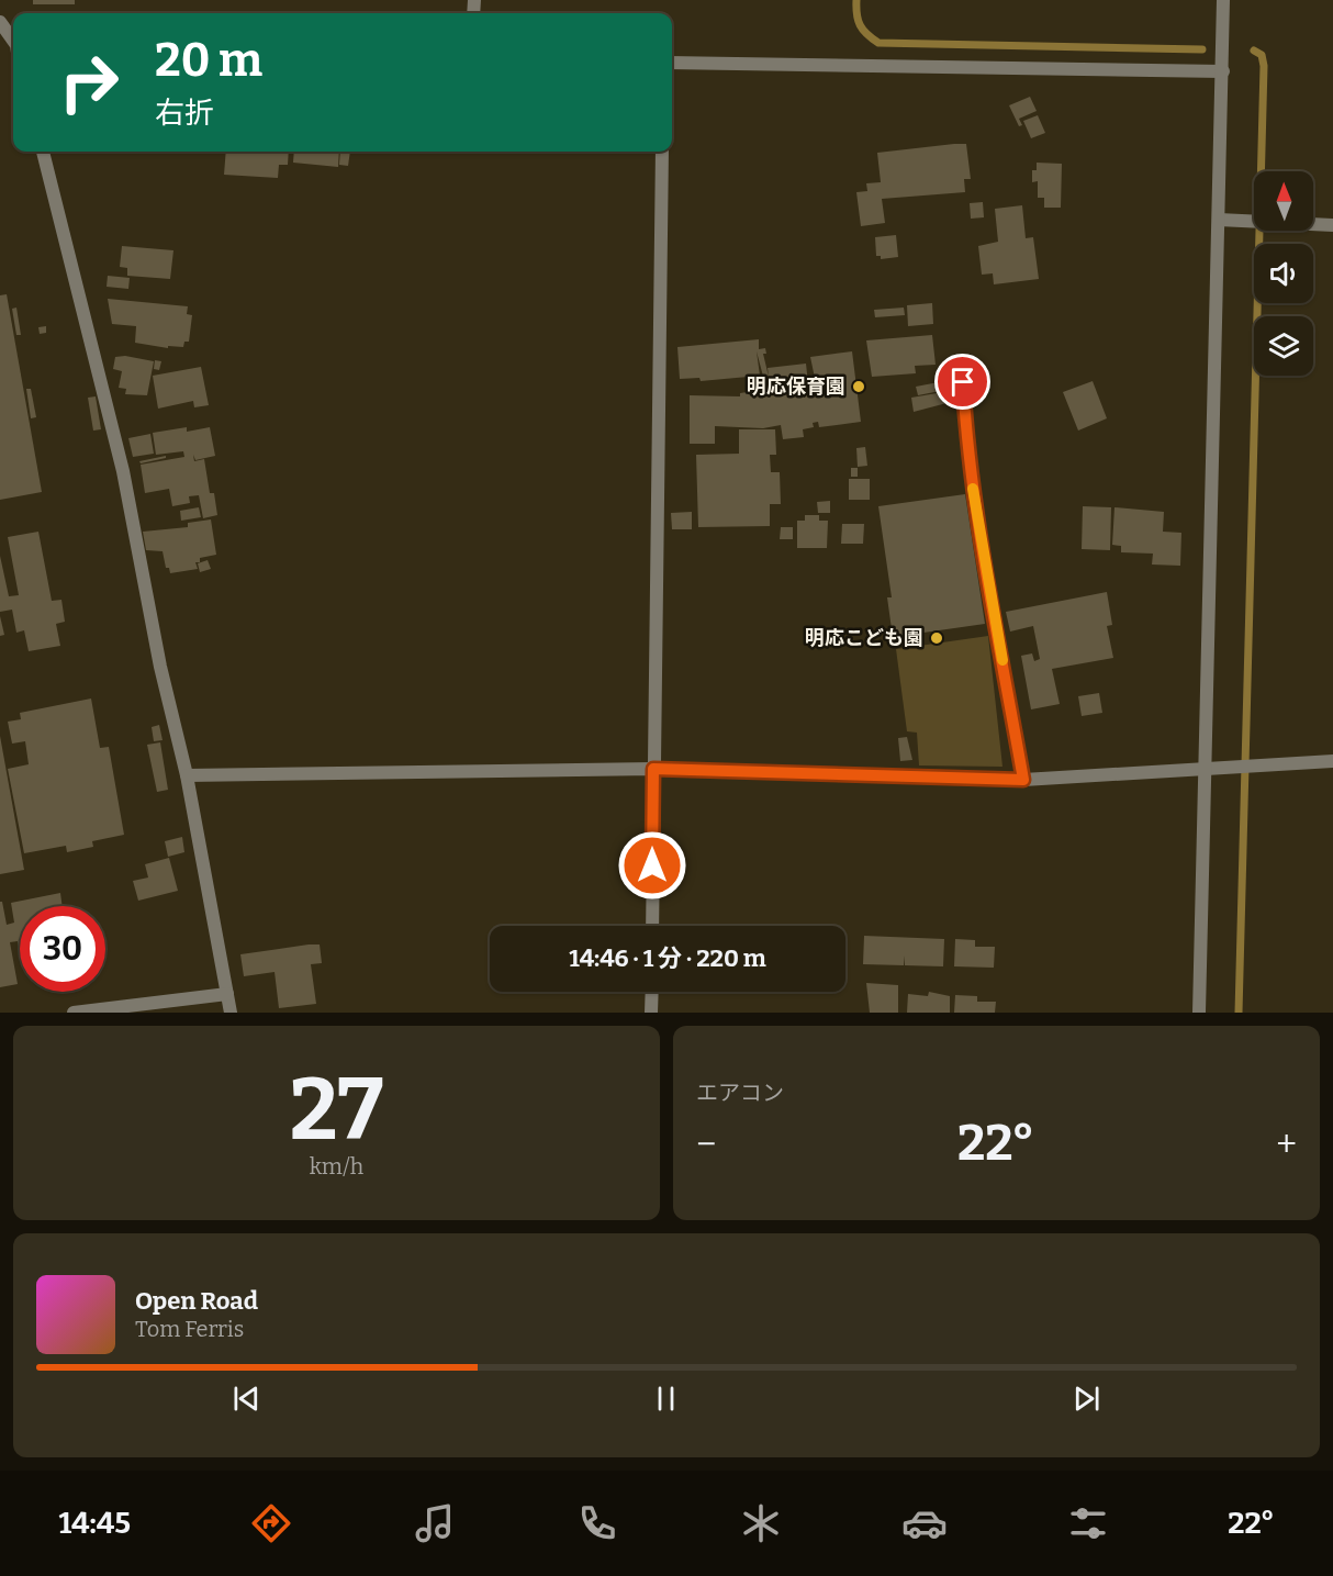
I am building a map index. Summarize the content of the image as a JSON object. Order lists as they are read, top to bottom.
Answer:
{
  "places": ["明応保育園", "明応こども園"],
  "north": "top",
  "page": {
    "turn": ["20 m", "右折"],
    "limit": "30",
    "trip": "14:46 · 1 分 · 220 m",
    "tile": [
      ["27", "km/h"],
      "エアコン"
    ],
    "heat": ["−", "22°", "+"],
    "song": ["Open Road", "Tom Ferris"],
    "tabs": ["14:45", "22°"]
  }
}
